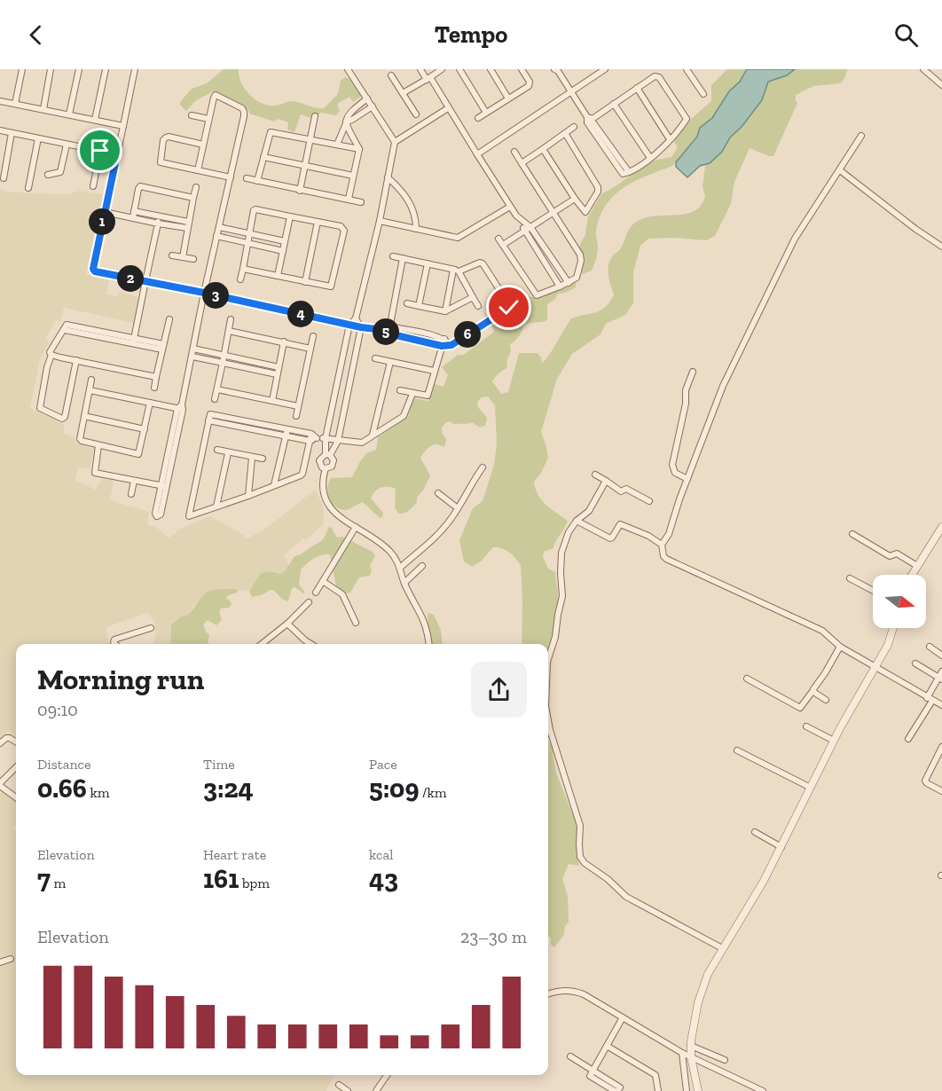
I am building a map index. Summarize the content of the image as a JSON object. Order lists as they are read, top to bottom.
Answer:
{
  "north": "right",
  "page": {
    "header": "Tempo",
    "pins": [
      "1",
      "2",
      "3",
      "4",
      "5",
      "6"
    ],
    "heading": ["Morning run", "09:10"],
    "stats": [
      ["Distance", "0.66 km"],
      ["Time", "3:24"],
      ["Pace", "5:09 /km"],
      ["Elevation", "7 m"],
      ["Heart rate", "161 bpm"],
      ["kcal", "43"]
    ],
    "chart": ["Elevation", "23–30 m"]
  }
}
